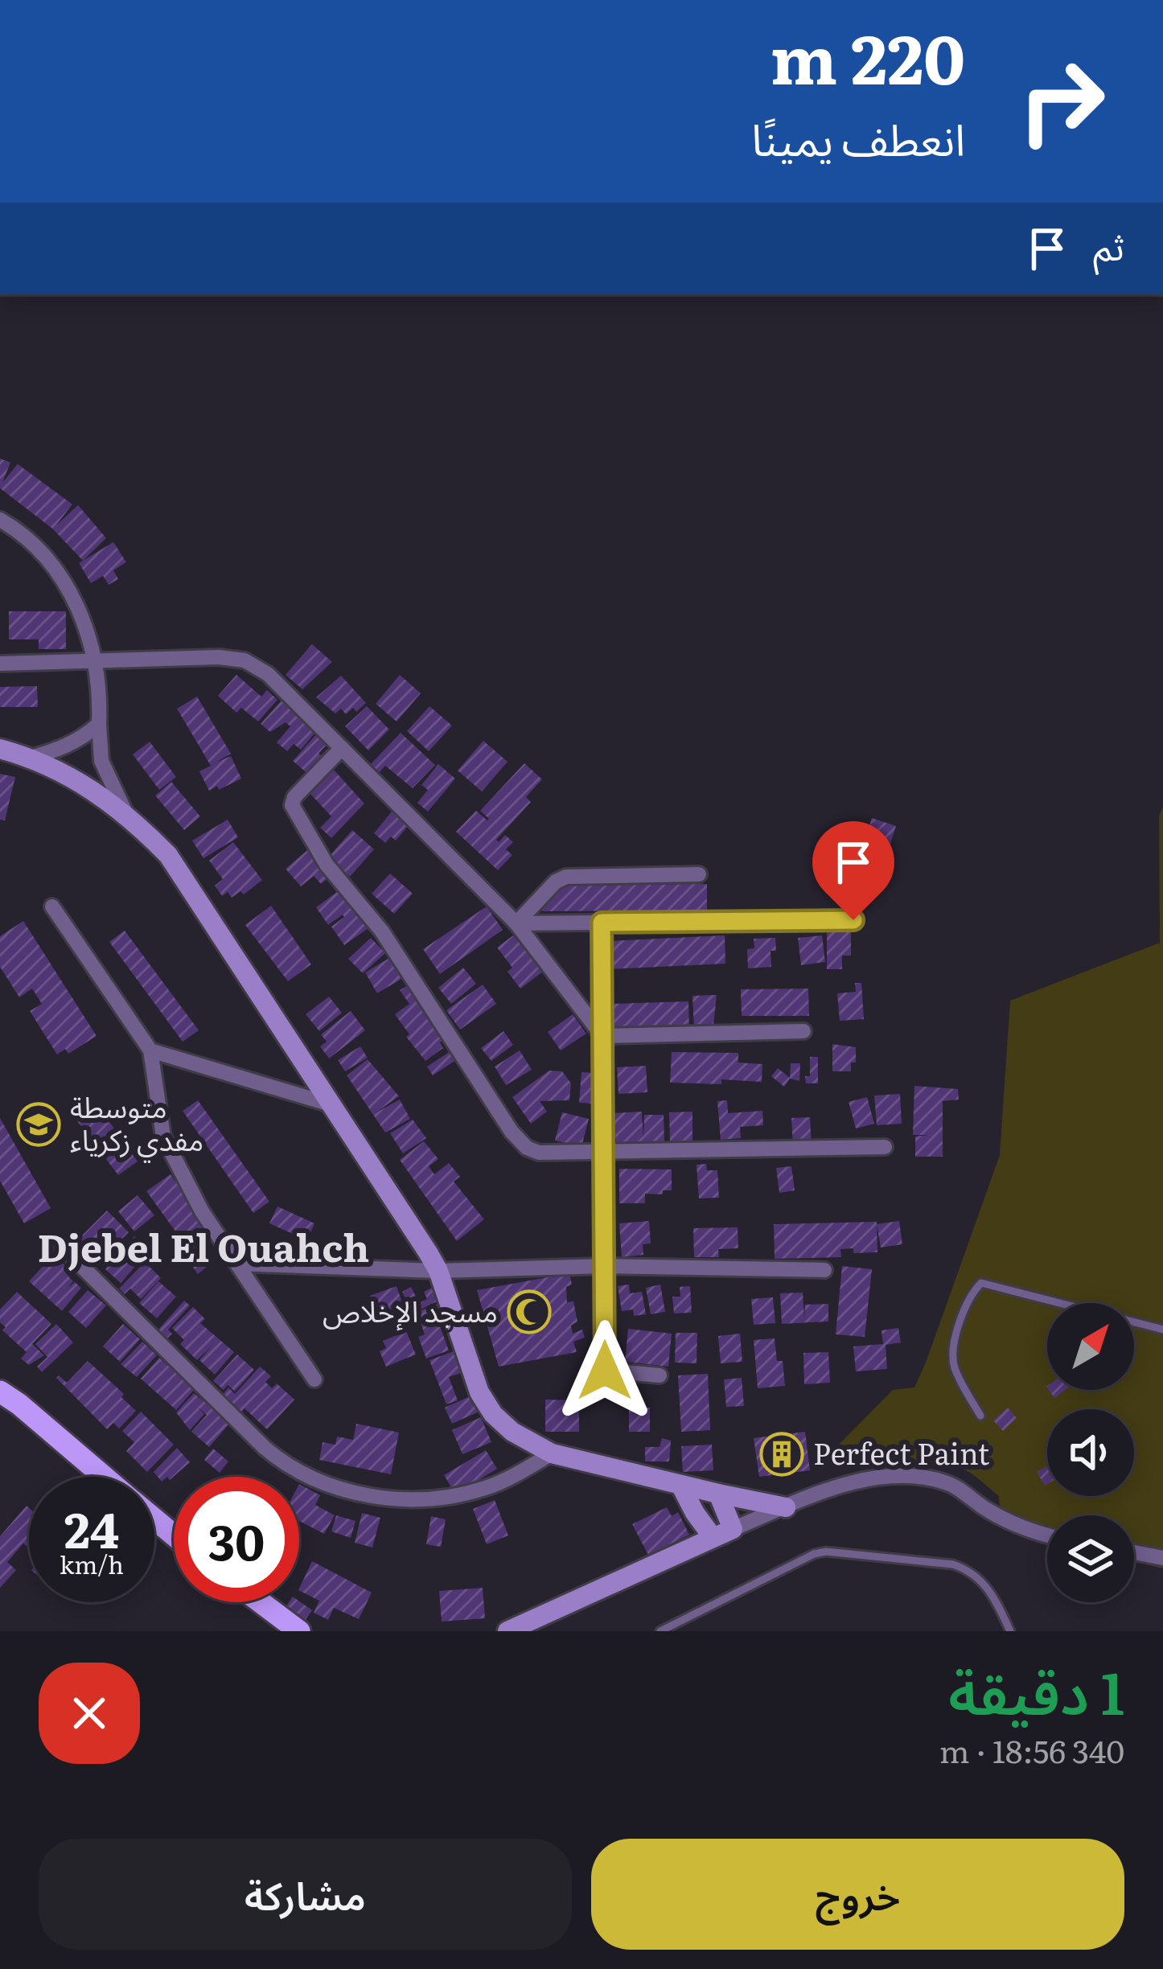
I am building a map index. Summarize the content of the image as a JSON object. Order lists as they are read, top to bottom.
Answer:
{
  "districts": ["Djebel El Ouahch"],
  "places": {
    "school or university": ["متوسطة مفدي زكرياء"],
    "mosque": ["مسجد الإخلاص"],
    "building": ["Perfect Paint"]
  },
  "north": "top right",
  "page": {
    "turn": ["220 m", "انعطف يمينًا"],
    "then": "ثم",
    "speed": "24 km/h",
    "limit": "30",
    "heading": ["1 دقيقة", "340 m · 18:56"],
    "buttons": ["خروج", "مشاركة"]
  }
}
